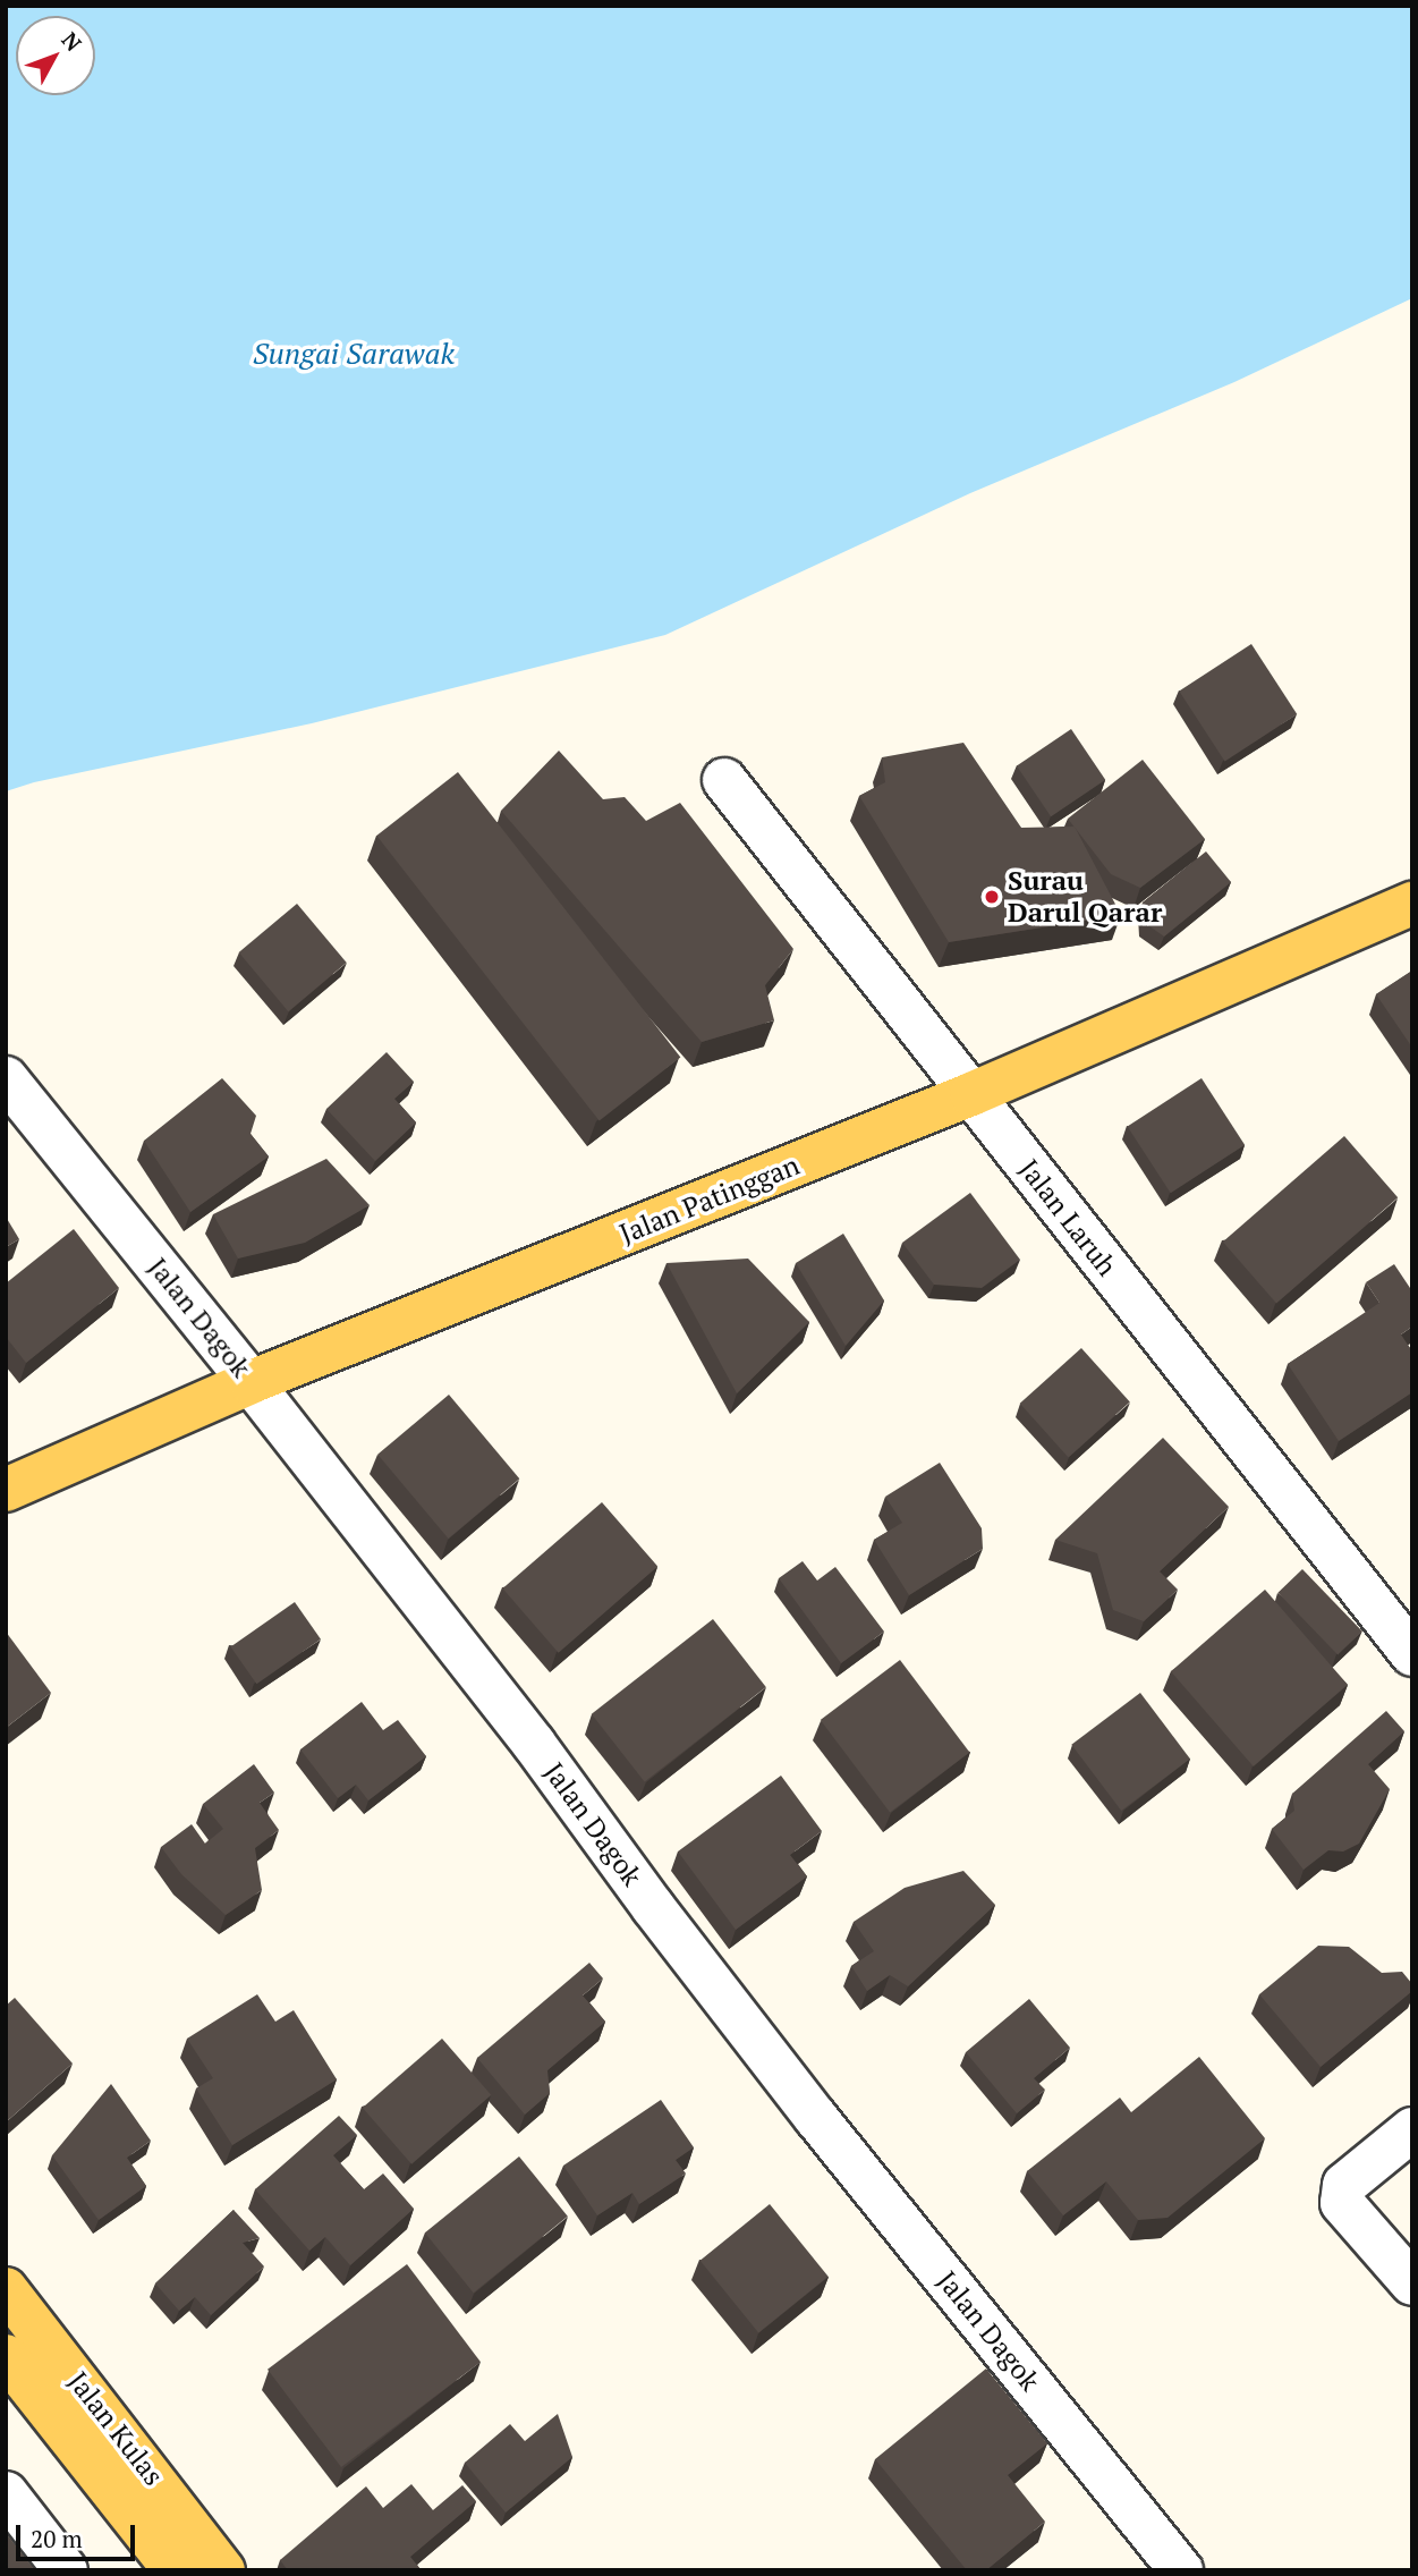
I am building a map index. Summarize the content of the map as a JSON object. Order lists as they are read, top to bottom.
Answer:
{
  "streets": {
    "main road": ["Jalan Patinggan", "Jalan Kulas"],
    "street": ["Jalan Laruh", "Jalan Dagok"]
  },
  "crossings": [
    ["Jalan Patinggan", "Jalan Laruh"],
    ["Jalan Patinggan", "Jalan Dagok"]
  ],
  "water": ["Sungai Sarawak"],
  "places": ["Surau Darul Qarar"],
  "scale_bar": "20 m",
  "north": "top right"
}
